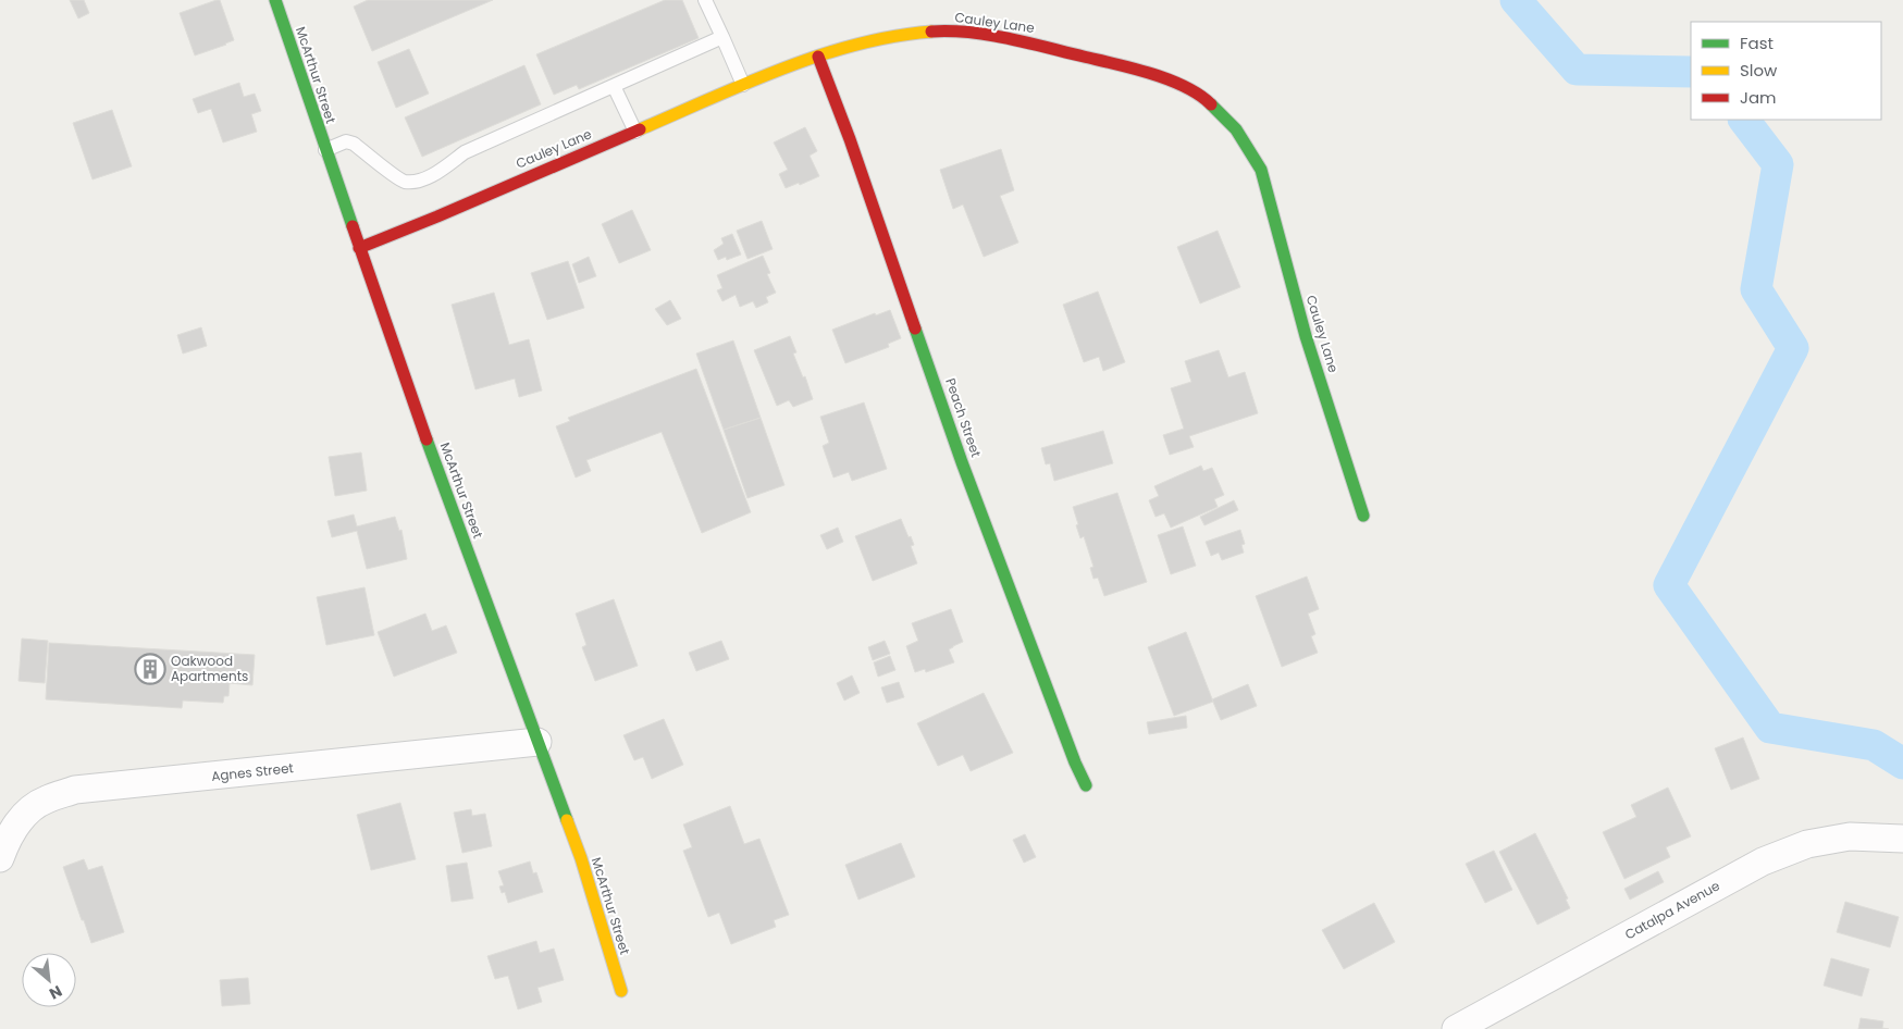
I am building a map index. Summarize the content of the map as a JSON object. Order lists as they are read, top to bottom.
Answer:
{
  "streets": {
    "street": [
      "Cauley Lane",
      "McArthur Street",
      "Peach Street",
      "Agnes Street",
      "Catalpa Avenue"
    ]
  },
  "crossings": [
    ["Cauley Lane", "McArthur Street"],
    ["Cauley Lane", "Peach Street"],
    ["McArthur Street", "Agnes Street"]
  ],
  "places": {
    "building": ["Oakwood Apartments"]
  },
  "legend": ["Fast", "Slow", "Jam"],
  "north": "bottom right"
}
